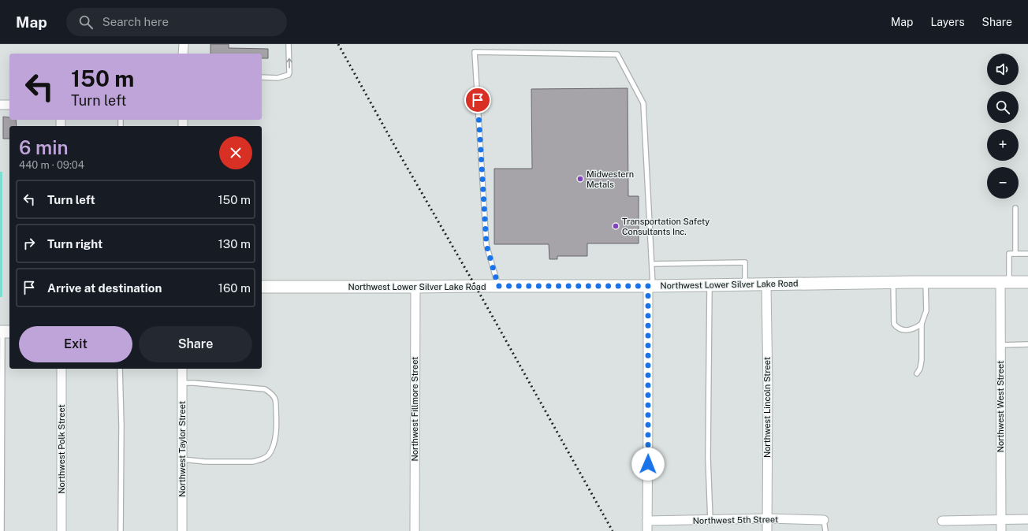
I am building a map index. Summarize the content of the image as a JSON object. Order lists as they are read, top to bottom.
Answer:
{
  "streets": {
    "street": [
      "Northwest Lower Silver Lake Road",
      "Northwest West Street",
      "Northwest Lincoln Street",
      "Northwest Fillmore Street",
      "Northwest Polk Street",
      "Northwest Taylor Street",
      "Northwest 5th Street"
    ]
  },
  "crossings": [
    ["Northwest Lower Silver Lake Road", "Northwest West Street"],
    ["Northwest Lower Silver Lake Road", "Northwest Lincoln Street"],
    ["Northwest Lower Silver Lake Road", "Northwest Fillmore Street"],
    ["Northwest Lincoln Street", "Northwest 5th Street"]
  ],
  "places": ["Midwestern Metals", "Transportation Safety Consultants Inc."],
  "page": {
    "header": "Map",
    "search": "Search here",
    "nav": ["Map", "Layers", "Share"],
    "map_buttons": ["+", "−"],
    "turn": ["150 m", "Turn left"],
    "heading": ["6 min", "440 m · 09:04"],
    "list": [
      {
        "name": "Turn left",
        "value": "150 m"
      },
      {
        "name": "Turn right",
        "value": "130 m"
      },
      {
        "name": "Arrive at destination",
        "value": "160 m"
      }
    ],
    "buttons": ["Exit", "Share"]
  }
}
